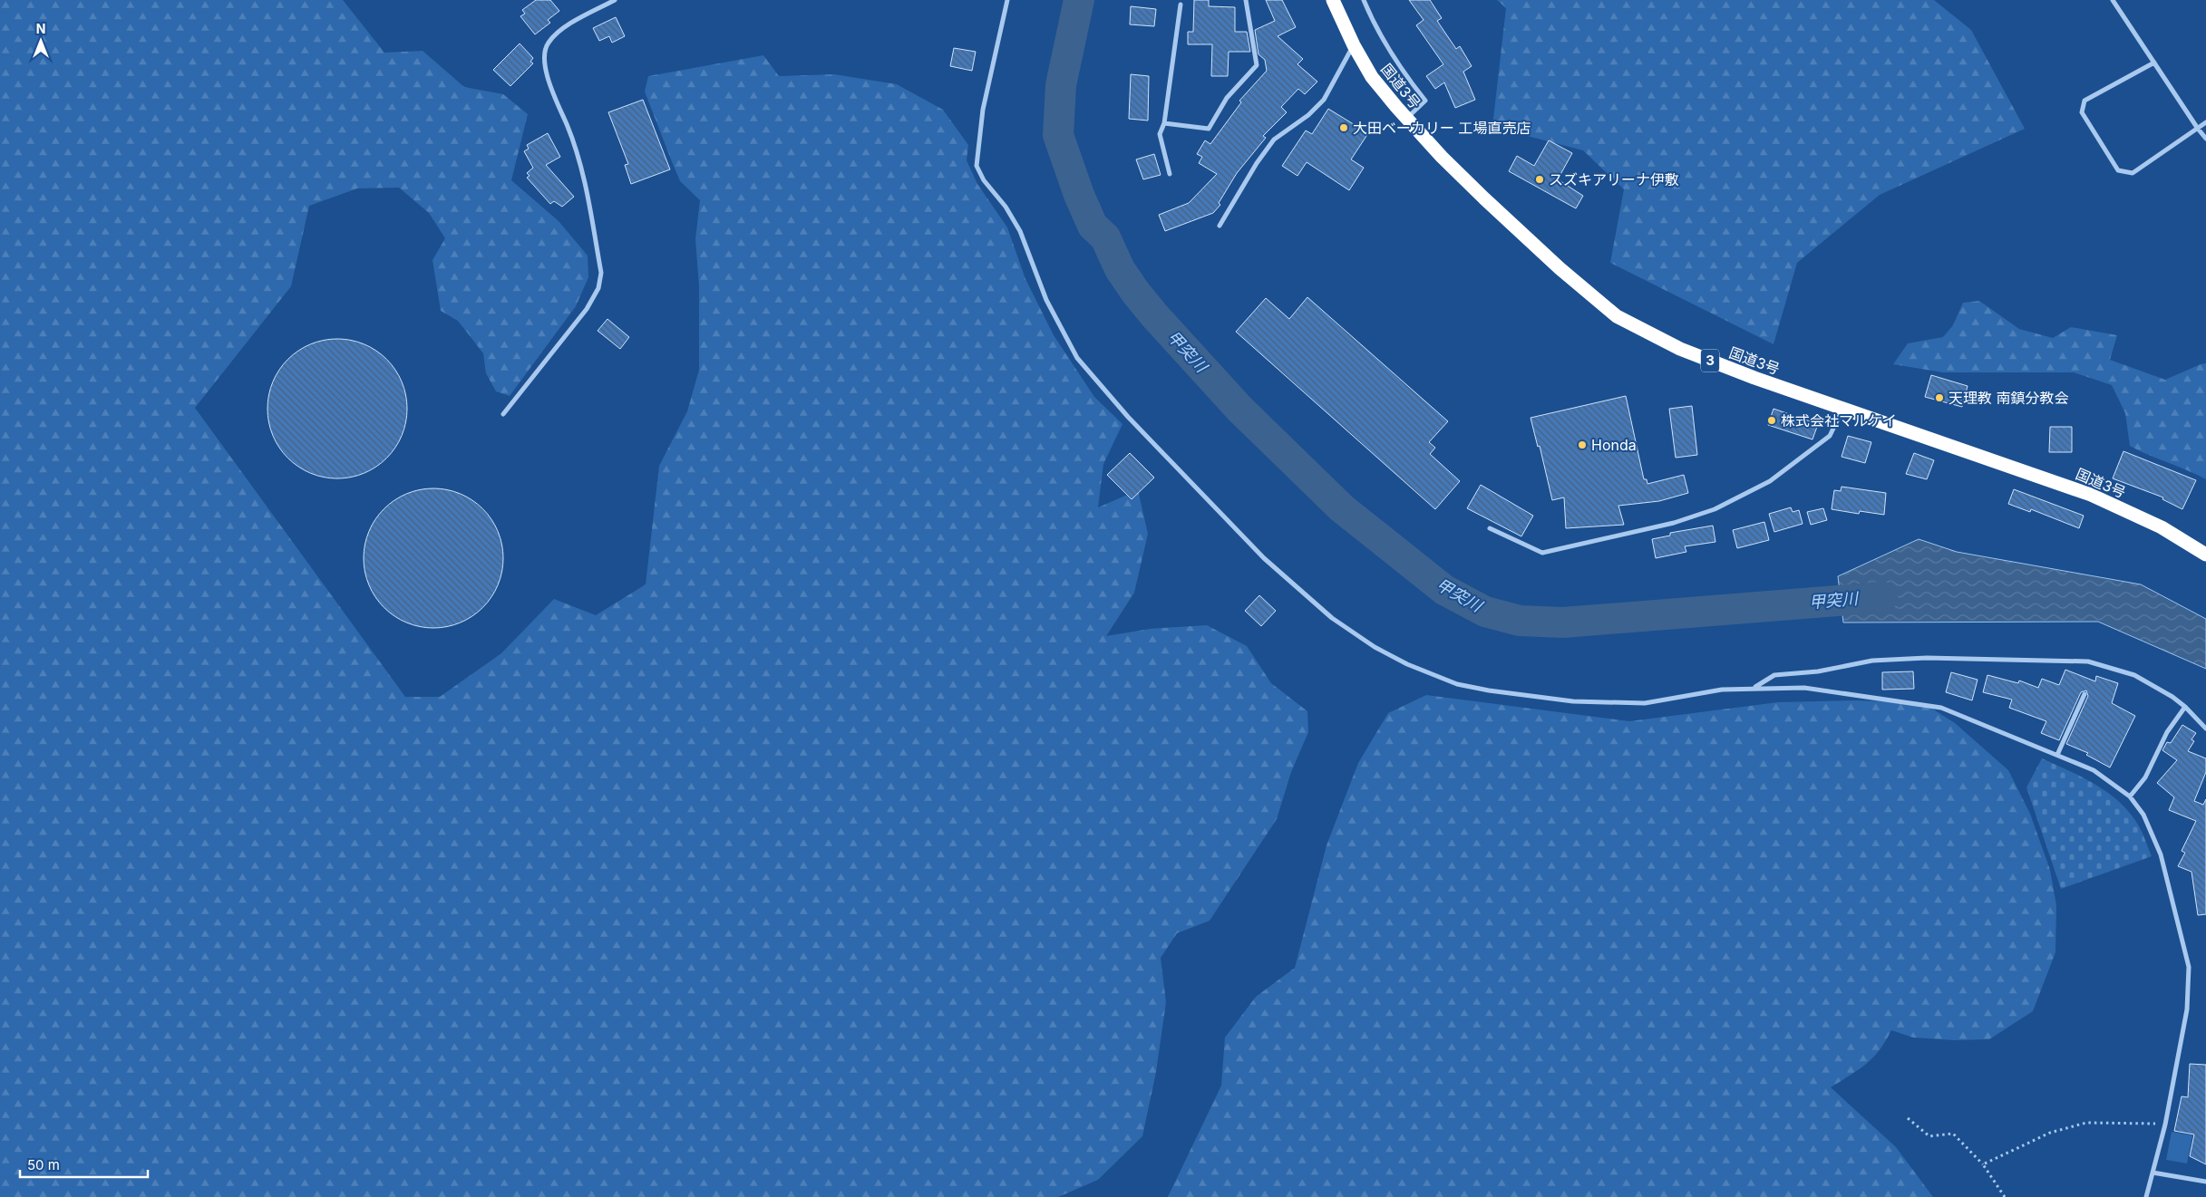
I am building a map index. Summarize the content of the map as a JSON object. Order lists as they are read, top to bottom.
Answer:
{
  "streets": {
    "highway": ["国道3号", "3"]
  },
  "water": ["甲突川"],
  "places": [
    "大田ベーカリー 工場直売店",
    "スズキアリーナ伊敷",
    "天理教 南鎮分教会",
    "株式会社マルケイ",
    "Honda"
  ],
  "scale_bar": "50 m",
  "north": "top"
}
